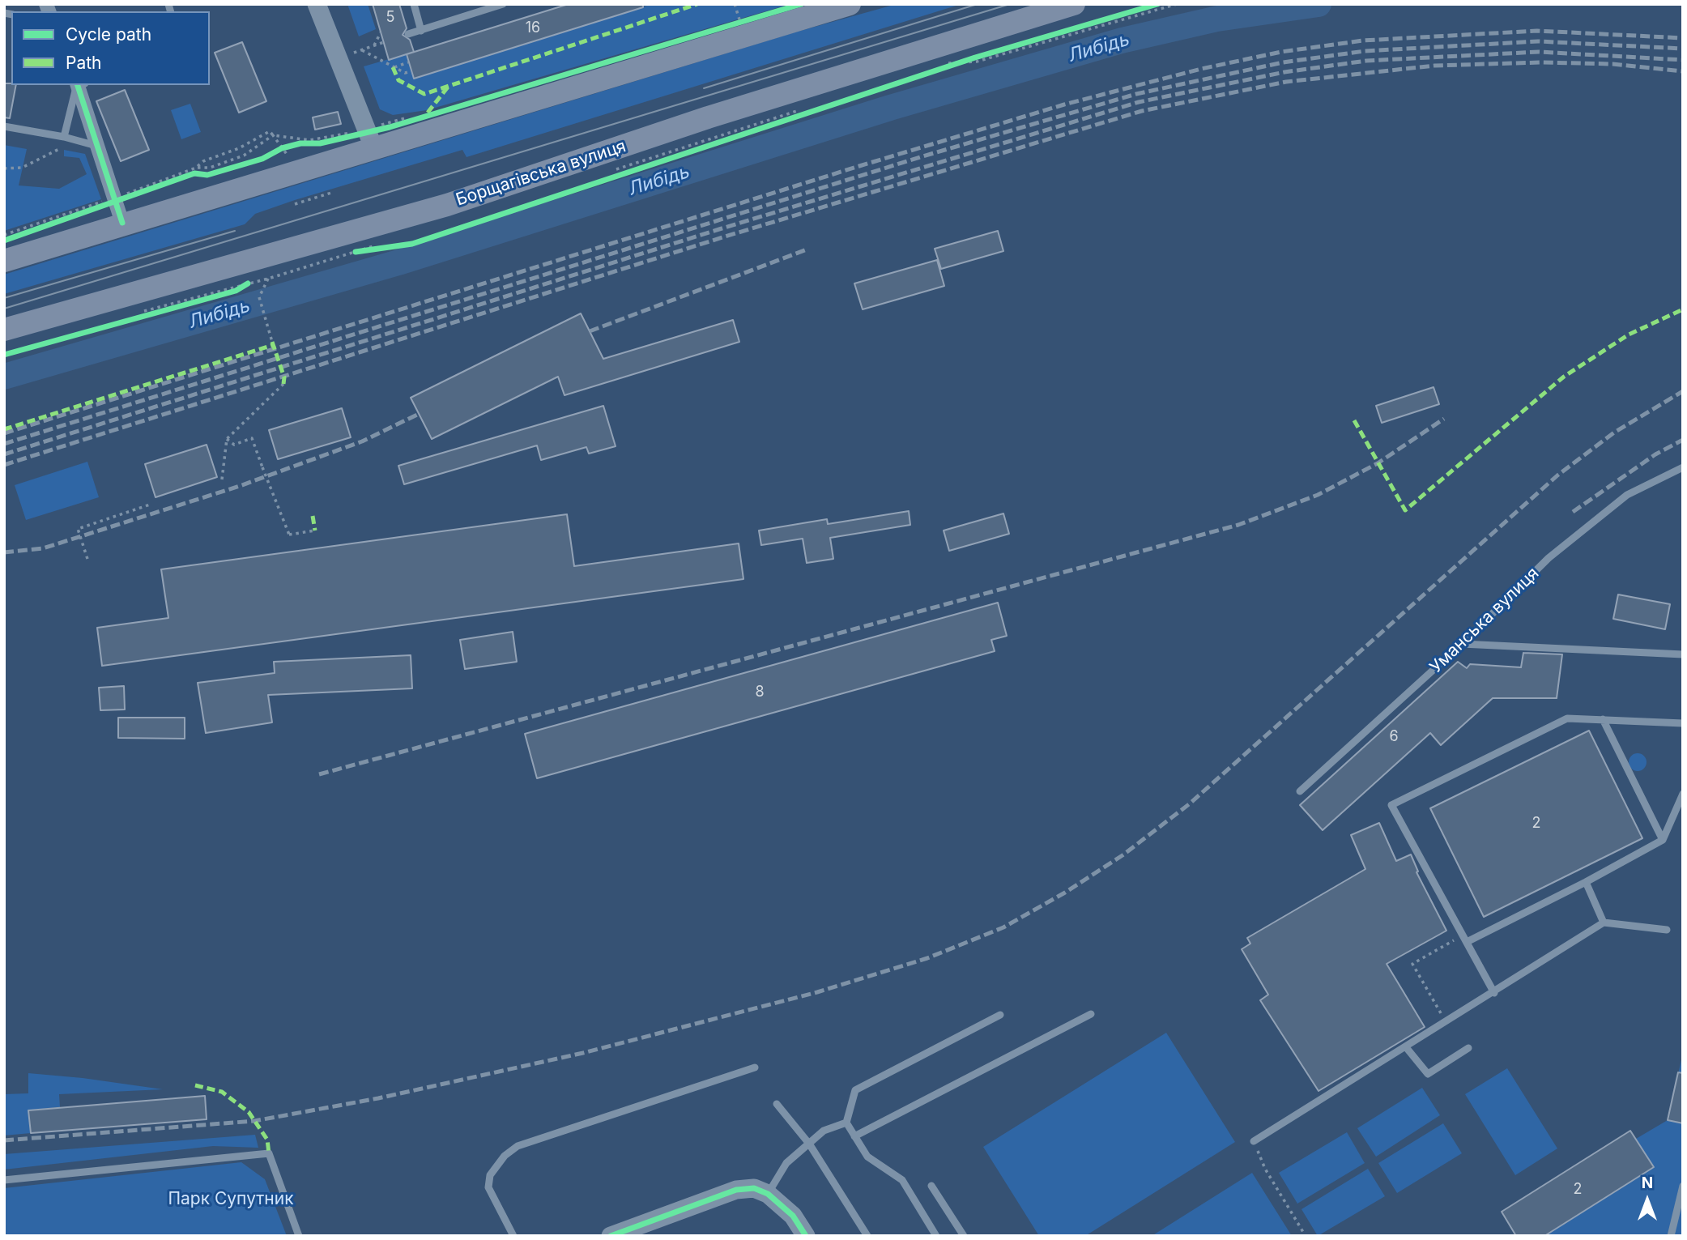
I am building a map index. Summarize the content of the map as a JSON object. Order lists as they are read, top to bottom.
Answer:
{
  "streets": {
    "main road": ["Борщагівська вулиця"],
    "lane": ["Уманська вулиця"]
  },
  "water": ["Либідь"],
  "parks": ["Парк Супутник"],
  "house_numbers": [
    "5",
    "16",
    "8",
    "6",
    "2",
    "2"
  ],
  "legend": ["Cycle path", "Path"],
  "north": "top"
}
